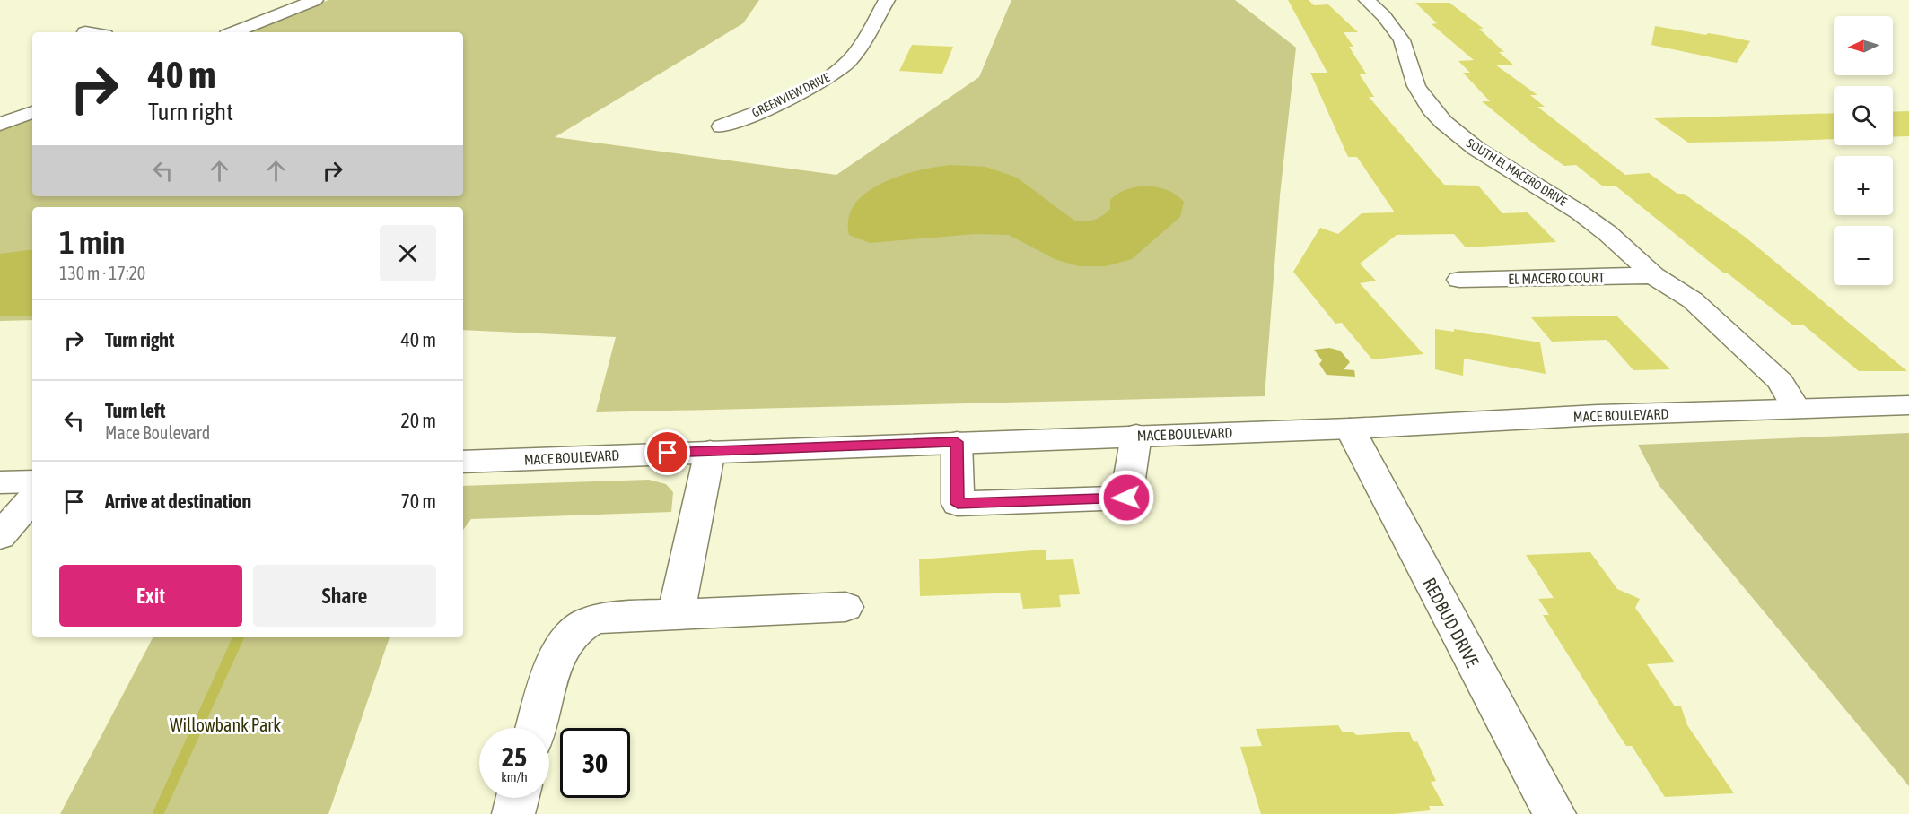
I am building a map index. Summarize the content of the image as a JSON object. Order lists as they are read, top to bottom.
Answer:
{
  "streets": {
    "street": [
      "GREENVIEW DRIVE",
      "SOUTH EL MACERO DRIVE",
      "EL MACERO COURT",
      "MACE BOULEVARD",
      "REDBUD DRIVE"
    ]
  },
  "crossings": [
    ["SOUTH EL MACERO DRIVE", "EL MACERO COURT"],
    ["SOUTH EL MACERO DRIVE", "MACE BOULEVARD"],
    ["MACE BOULEVARD", "REDBUD DRIVE"]
  ],
  "parks": ["Willowbank Park"],
  "north": "left",
  "page": {
    "map_buttons": ["+", "−"],
    "turn": ["40 m", "Turn right"],
    "heading": ["1 min", "130 m · 17:20"],
    "list": [
      {
        "name": "Turn right",
        "value": "40 m"
      },
      {
        "name": "Turn left",
        "note": "Mace Boulevard",
        "value": "20 m"
      },
      {
        "name": "Arrive at destination",
        "value": "70 m"
      }
    ],
    "buttons": ["Exit", "Share"],
    "speed": "25 km/h",
    "limit": "30"
  }
}
